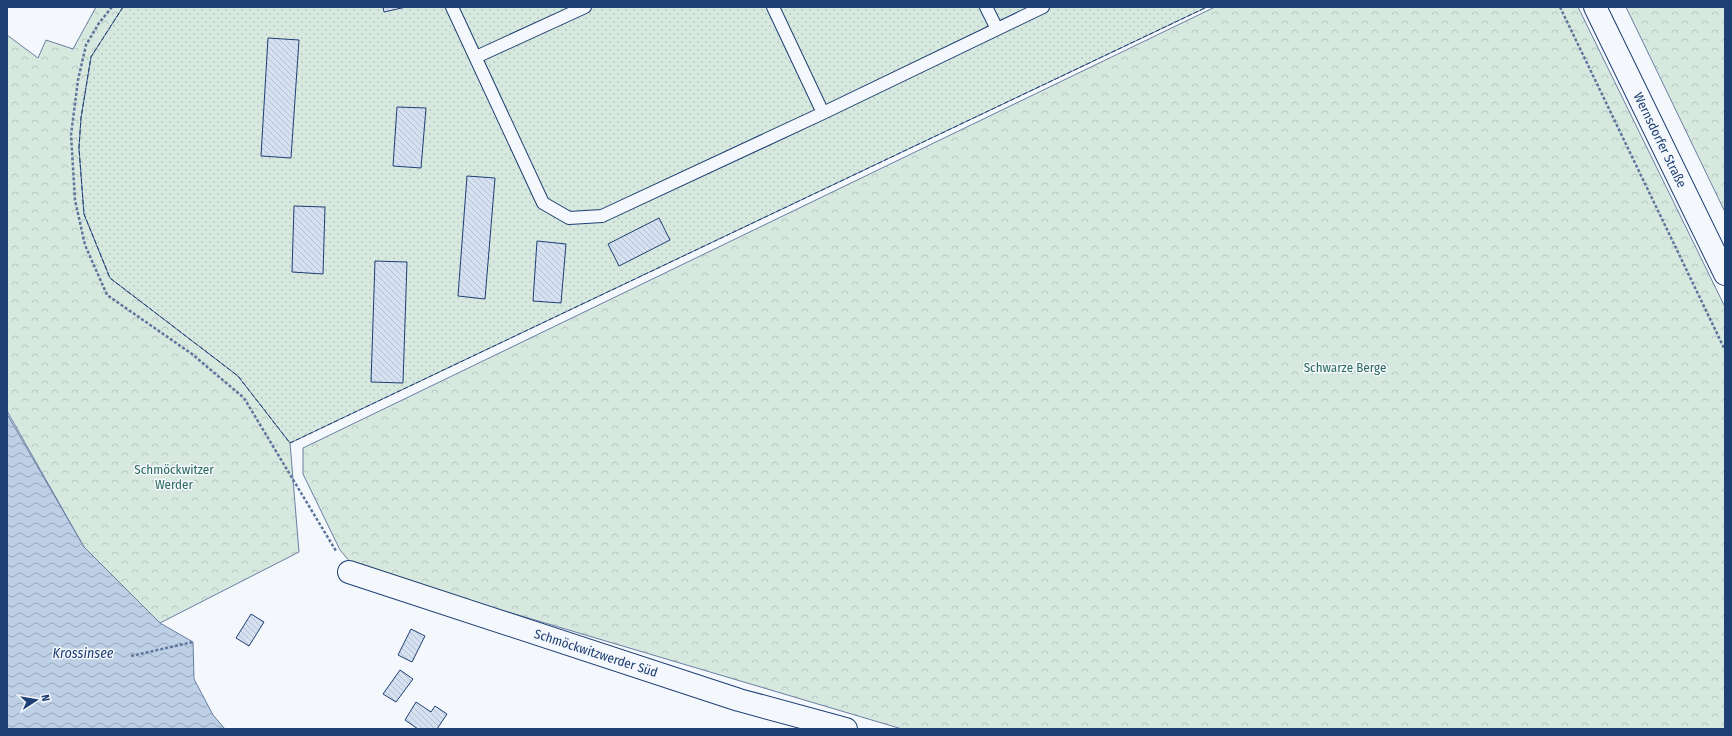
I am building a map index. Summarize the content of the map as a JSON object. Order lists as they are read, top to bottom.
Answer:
{
  "streets": {
    "street": ["Wernsdorfer Straße", "Schmöckwitzwerder Süd"]
  },
  "water": ["Krossinsee"],
  "parks": ["Schwarze Berge", "Schmöckwitzer Werder"],
  "north": "right"
}
